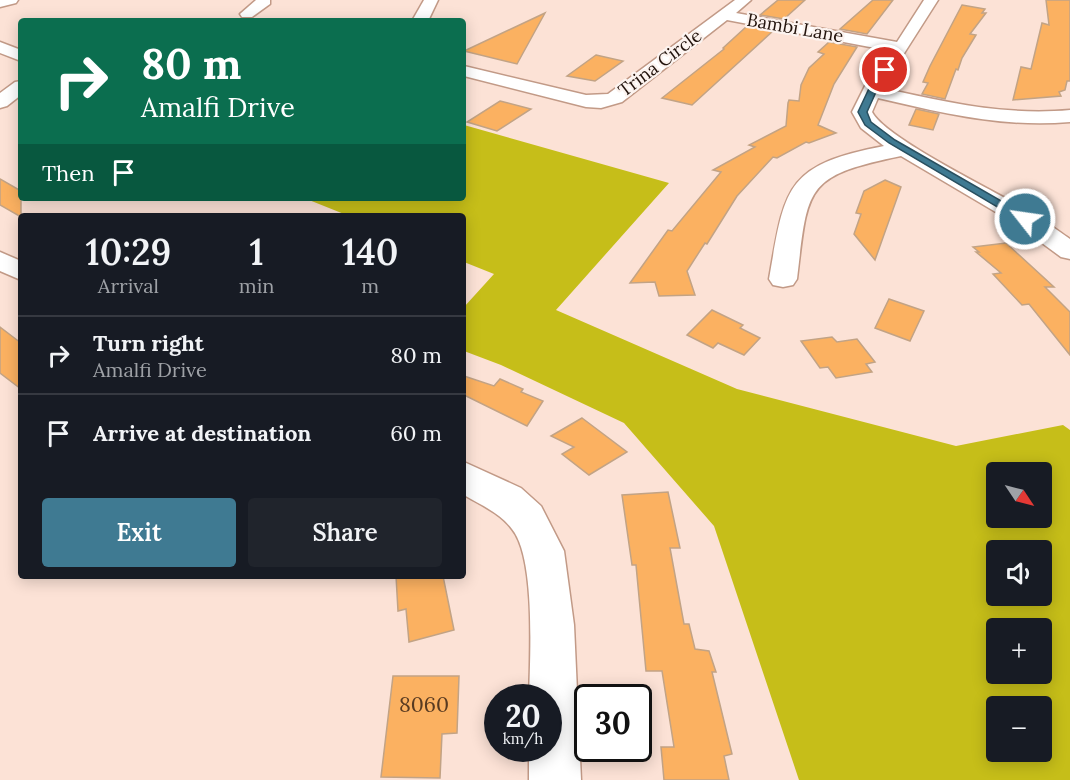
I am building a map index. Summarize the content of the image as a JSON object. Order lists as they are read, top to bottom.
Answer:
{
  "streets": {
    "street": ["Bambi Lane", "Trina Circle"]
  },
  "crossings": [
    ["Bambi Lane", "Trina Circle"]
  ],
  "house_numbers": ["8060"],
  "north": "bottom right",
  "page": {
    "turn": ["80 m", "Amalfi Drive"],
    "then": "Then",
    "eta": [
      "10:29",
      "Arrival",
      "1",
      "min",
      "140",
      "m"
    ],
    "list": [
      {
        "name": "Turn right",
        "note": "Amalfi Drive",
        "value": "80 m"
      },
      {
        "name": "Arrive at destination",
        "value": "60 m"
      }
    ],
    "map_buttons": ["+", "−"],
    "buttons": ["Exit", "Share"],
    "speed": "20 km/h",
    "limit": "30"
  }
}
